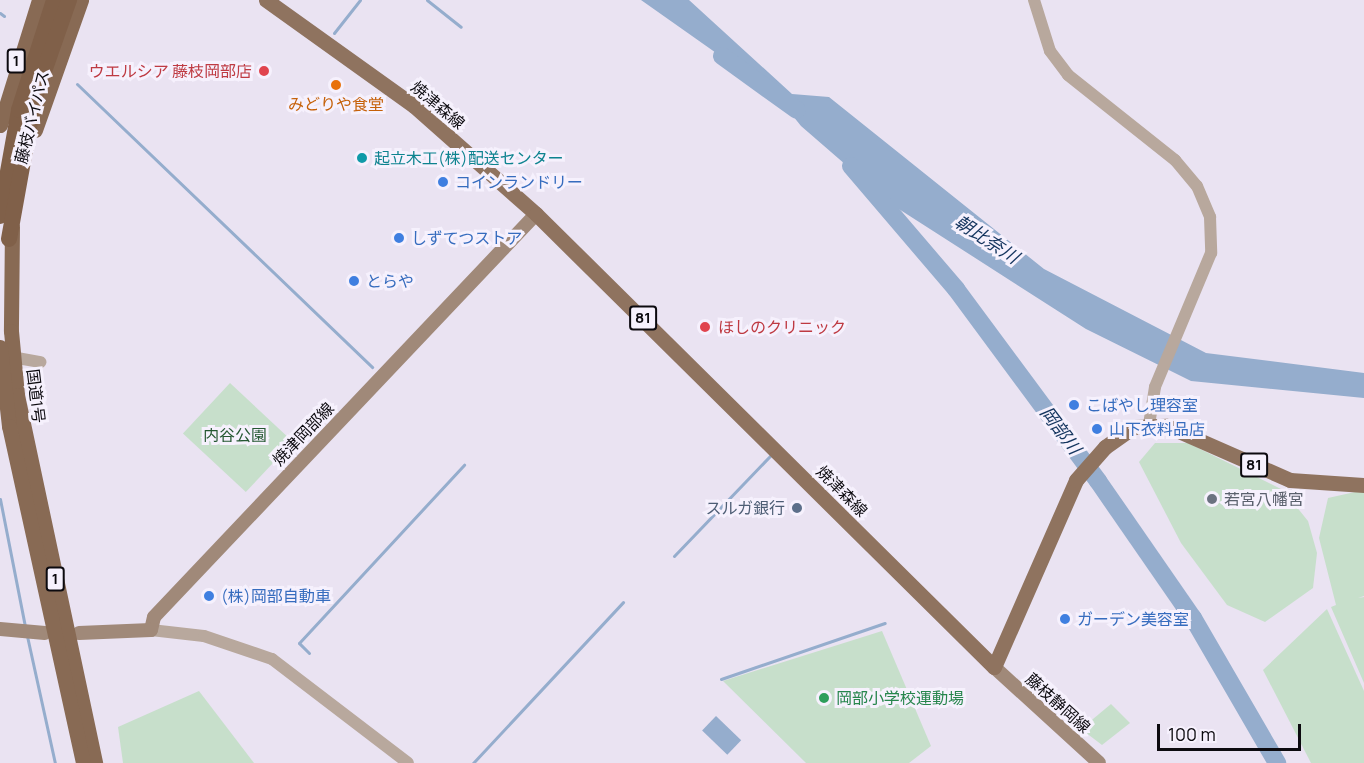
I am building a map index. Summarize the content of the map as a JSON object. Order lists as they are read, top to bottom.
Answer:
{
  "streets": {
    "highway": ["1", "藤枝バイパス", "国道1号"],
    "main road": [
      "焼津森線",
      "81",
      "焼津岡部線",
      "藤枝静岡線"
    ]
  },
  "crossings": [
    ["焼津森線", "焼津岡部線"],
    ["焼津森線", "藤枝静岡線"],
    ["藤枝バイパス", "国道1号"]
  ],
  "water": ["朝比奈川", "岡部川"],
  "parks": ["内谷公園"],
  "places": [
    "ウエルシア 藤枝岡部店",
    "みどりや食堂",
    "起立木工(株)配送センター",
    "コインランドリー",
    "しずてつストア",
    "とらや",
    "ほしのクリニック",
    "こばやし理容室",
    "山下衣料品店",
    "若宮八幡宮",
    "スルガ銀行",
    "(株)岡部自動車",
    "ガーデン美容室",
    "岡部小学校運動場"
  ],
  "scale_bar": "100 m"
}
